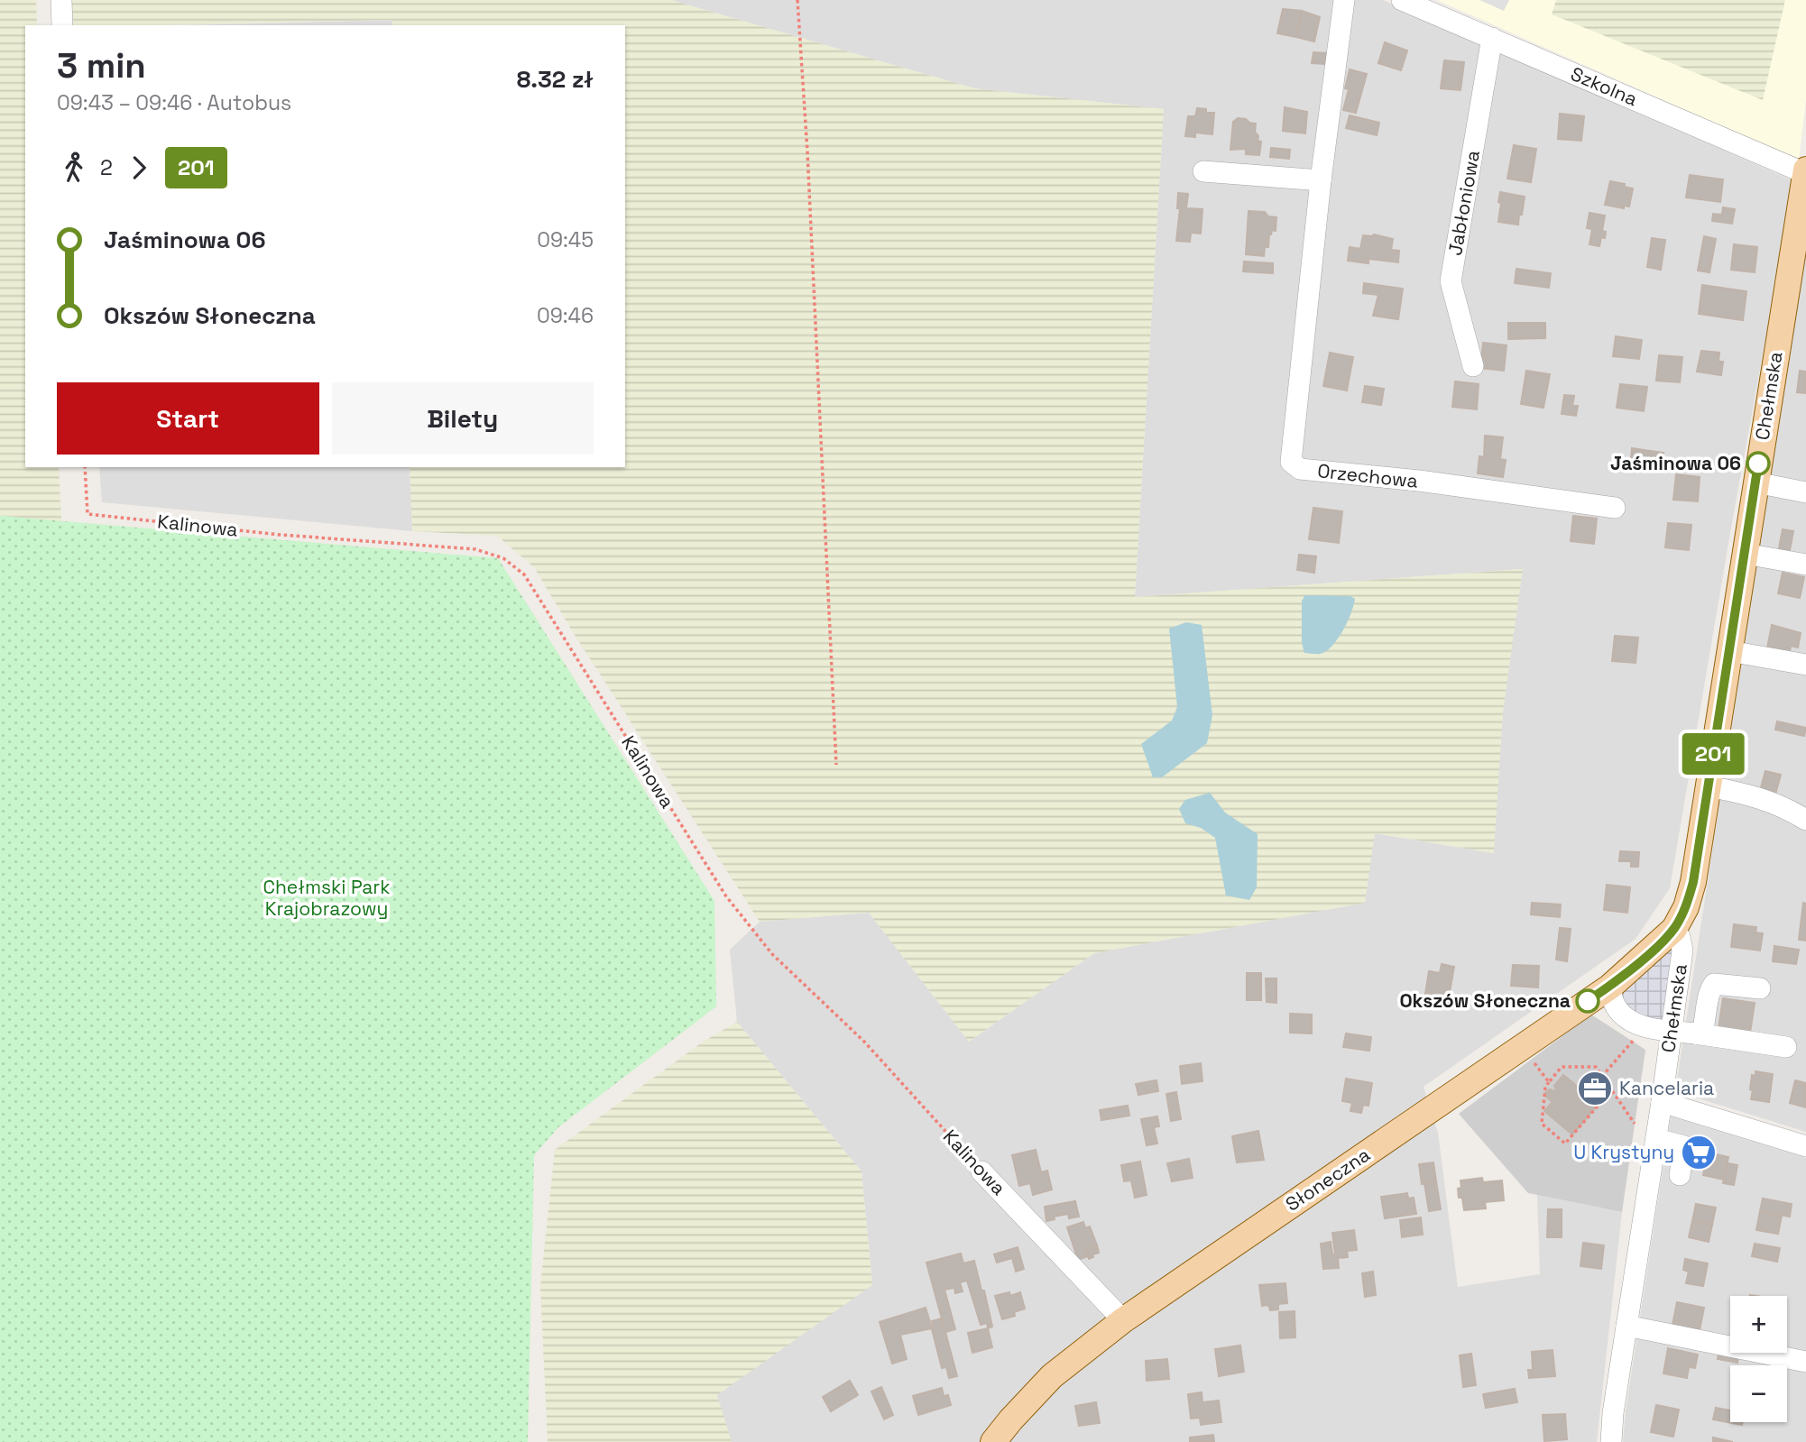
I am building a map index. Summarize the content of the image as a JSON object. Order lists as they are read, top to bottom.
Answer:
{
  "streets": {
    "main road": ["Chełmska", "Słoneczna"],
    "street": [
      "Szkolna",
      "Jabłoniowa",
      "Orzechowa",
      "Kalinowa"
    ]
  },
  "crossings": [
    ["Szkolna", "Jabłoniowa"],
    ["Szkolna", "Chełmska"],
    ["Chełmska", "Słoneczna"],
    ["Kalinowa", "Słoneczna"]
  ],
  "parks": ["Chełmski Park Krajobrazowy"],
  "places": {
    "other": ["Jaśminowa 06", "Okszów Słoneczna"],
    "office": ["Kancelaria"],
    "supermarket": ["U Krystyny"]
  },
  "lines": ["bus line 201"],
  "page": {
    "on_map": "201",
    "heading": ["3 min", "09:43 – 09:46 · Autobus", "8.32 zł"],
    "legs": ["2", "201"],
    "list": [
      {
        "name": "Jaśminowa 06",
        "value": "09:45"
      },
      {
        "name": "Okszów Słoneczna",
        "value": "09:46"
      }
    ],
    "buttons": ["Start", "Bilety"],
    "map_buttons": ["+", "−"]
  }
}
